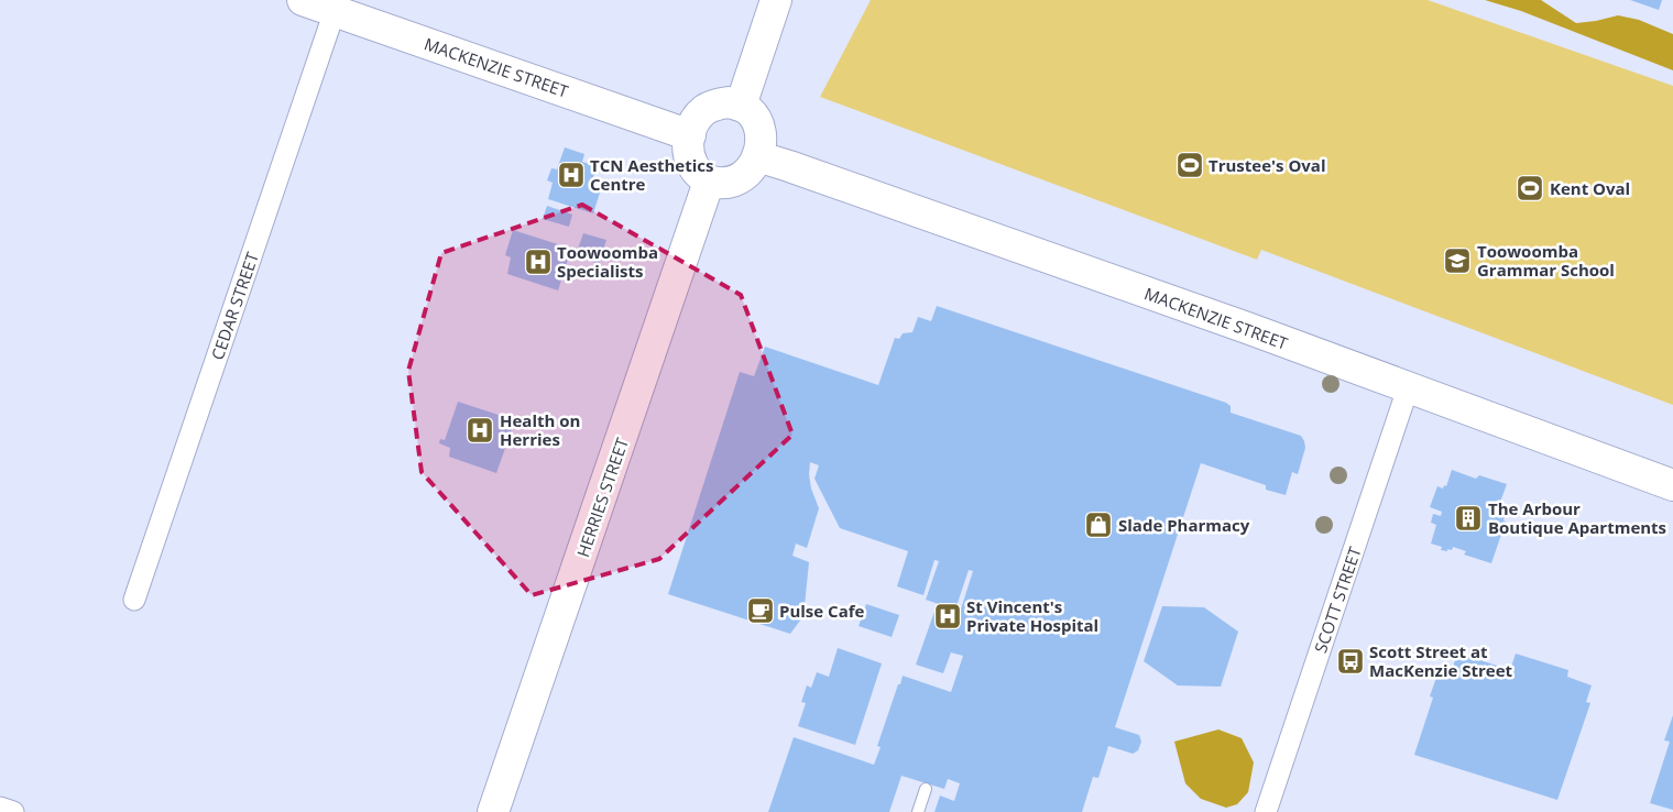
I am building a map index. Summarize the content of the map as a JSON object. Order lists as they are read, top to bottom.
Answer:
{
  "streets": {
    "street": [
      "MACKENZIE STREET",
      "CEDAR STREET",
      "HERRIES STREET",
      "SCOTT STREET"
    ]
  },
  "crossings": [
    ["MACKENZIE STREET", "CEDAR STREET"],
    ["MACKENZIE STREET", "HERRIES STREET"],
    ["MACKENZIE STREET", "SCOTT STREET"]
  ],
  "places": {
    "sports": ["Trustee's Oval", "Kent Oval"],
    "hospital": [
      "TCN Aesthetics Centre",
      "Toowoomba Specialists",
      "Health on Herries",
      "St Vincent's Private Hospital"
    ],
    "school or university": ["Toowoomba Grammar School"],
    "building": ["The Arbour Boutique Apartments"],
    "shop": ["Slade Pharmacy"],
    "cafe": ["Pulse Cafe"],
    "bus stop": ["Scott Street at MacKenzie Street"]
  }
}
